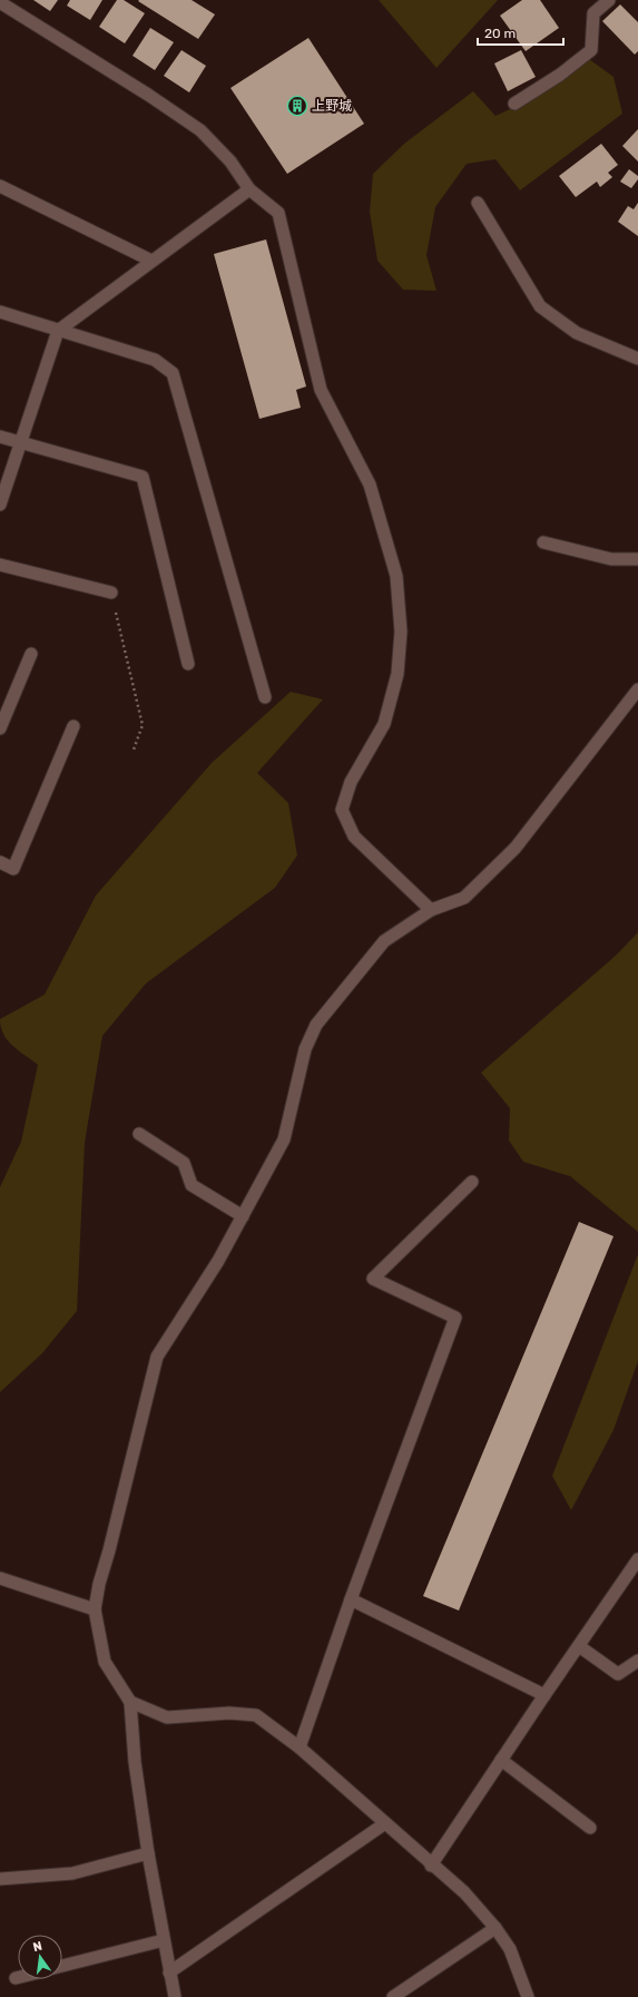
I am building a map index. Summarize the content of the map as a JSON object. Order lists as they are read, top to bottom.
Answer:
{
  "places": {
    "building": ["上野城"]
  },
  "scale_bar": "20 m",
  "north": "top"
}
